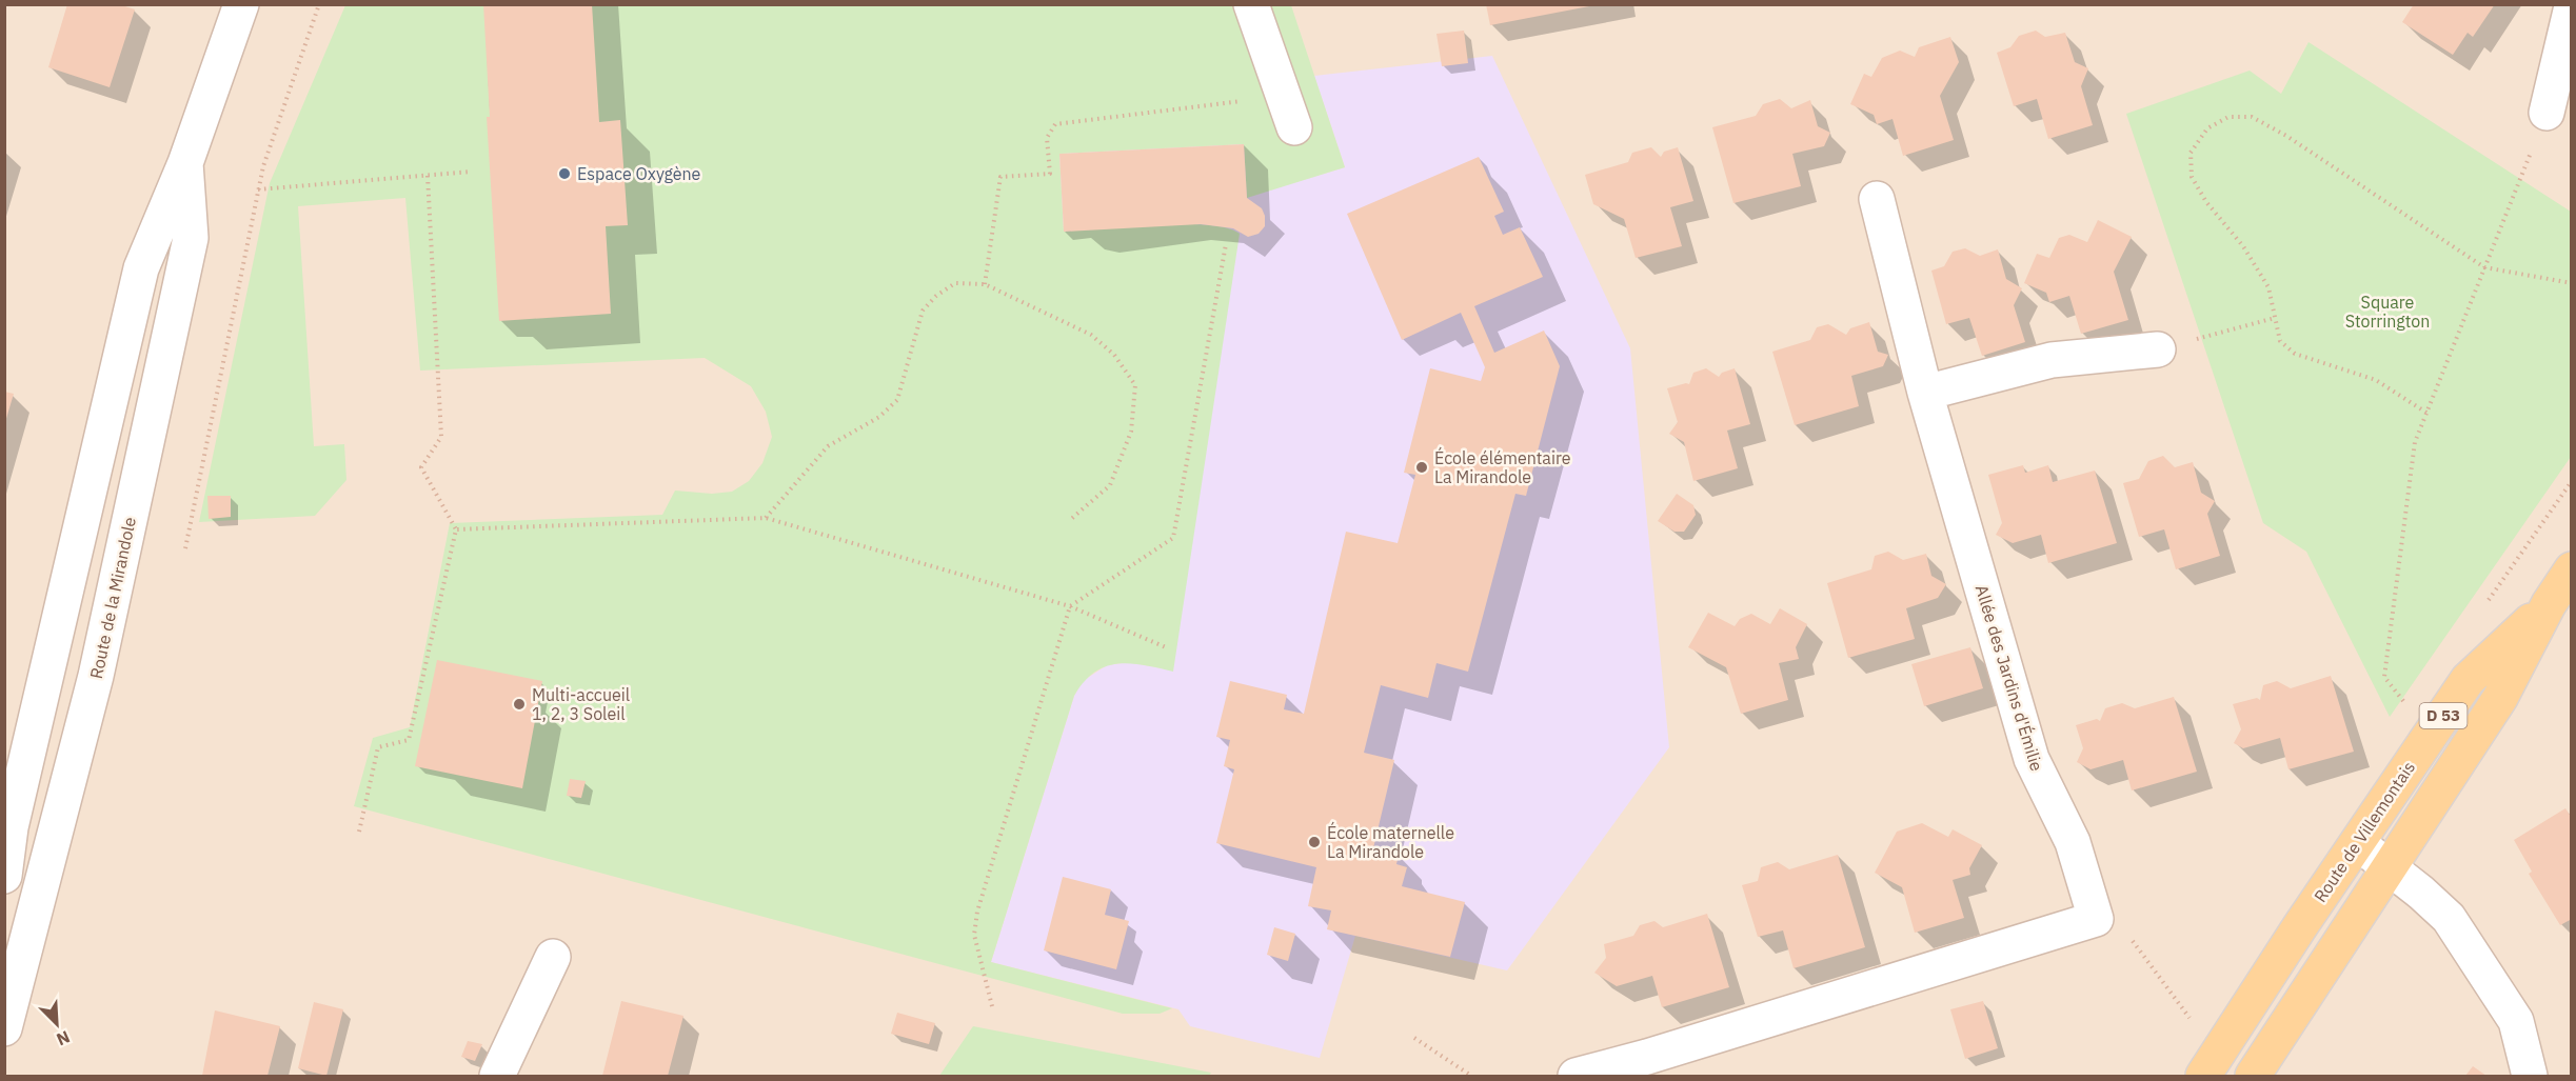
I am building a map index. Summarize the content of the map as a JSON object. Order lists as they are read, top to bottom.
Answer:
{
  "streets": {
    "main road": ["D 53", "Route de Villemontais"],
    "street": ["Route de la Mirandole", "Allée des Jardins d'Émilie"]
  },
  "parks": ["Square Storrington"],
  "places": [
    "Espace Oxygène",
    "École élémentaire La Mirandole",
    "Multi-accueil 1, 2, 3 Soleil",
    "École maternelle La Mirandole"
  ],
  "north": "bottom right"
}
